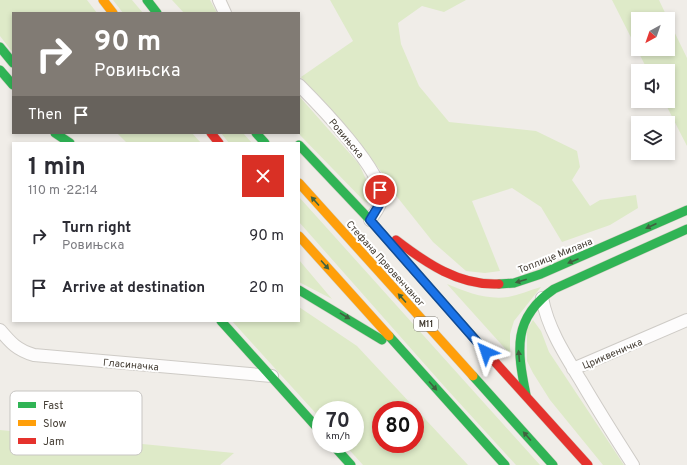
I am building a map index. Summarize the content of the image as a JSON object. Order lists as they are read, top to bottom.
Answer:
{
  "streets": {
    "main road": ["Топлице Милана", "Стефана Првовенчаног", "M11"],
    "street": ["Ровињска", "Цриквеничка", "Гласиначка"]
  },
  "crossings": [
    ["Ровињска", "Топлице Милана"]
  ],
  "legend": ["Fast", "Slow", "Jam"],
  "north": "bottom left",
  "page": {
    "turn": ["90 m", "Ровињска"],
    "then": "Then",
    "heading": ["1 min", "110 m · 22:14"],
    "list": [
      {
        "name": "Turn right",
        "note": "Ровињска",
        "value": "90 m"
      },
      {
        "name": "Arrive at destination",
        "value": "20 m"
      }
    ],
    "speed": "70 km/h",
    "limit": "80"
  }
}
